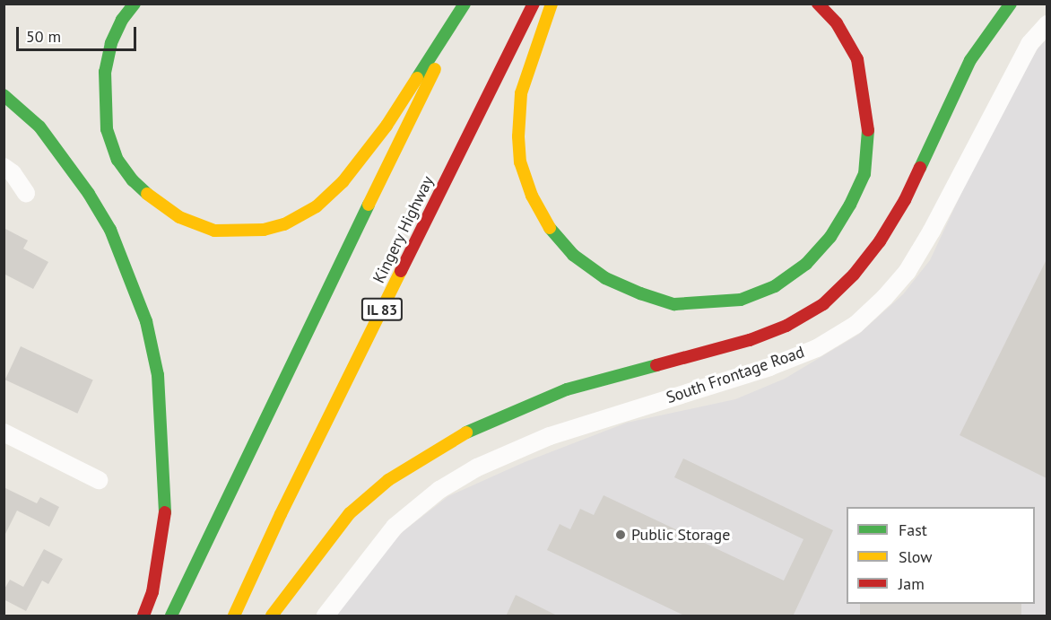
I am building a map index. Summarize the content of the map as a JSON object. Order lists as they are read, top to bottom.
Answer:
{
  "streets": {
    "main road": ["Kingery Highway", "IL 83"],
    "street": ["South Frontage Road"]
  },
  "places": ["Public Storage"],
  "legend": ["Fast", "Slow", "Jam"],
  "scale_bar": "50 m"
}
